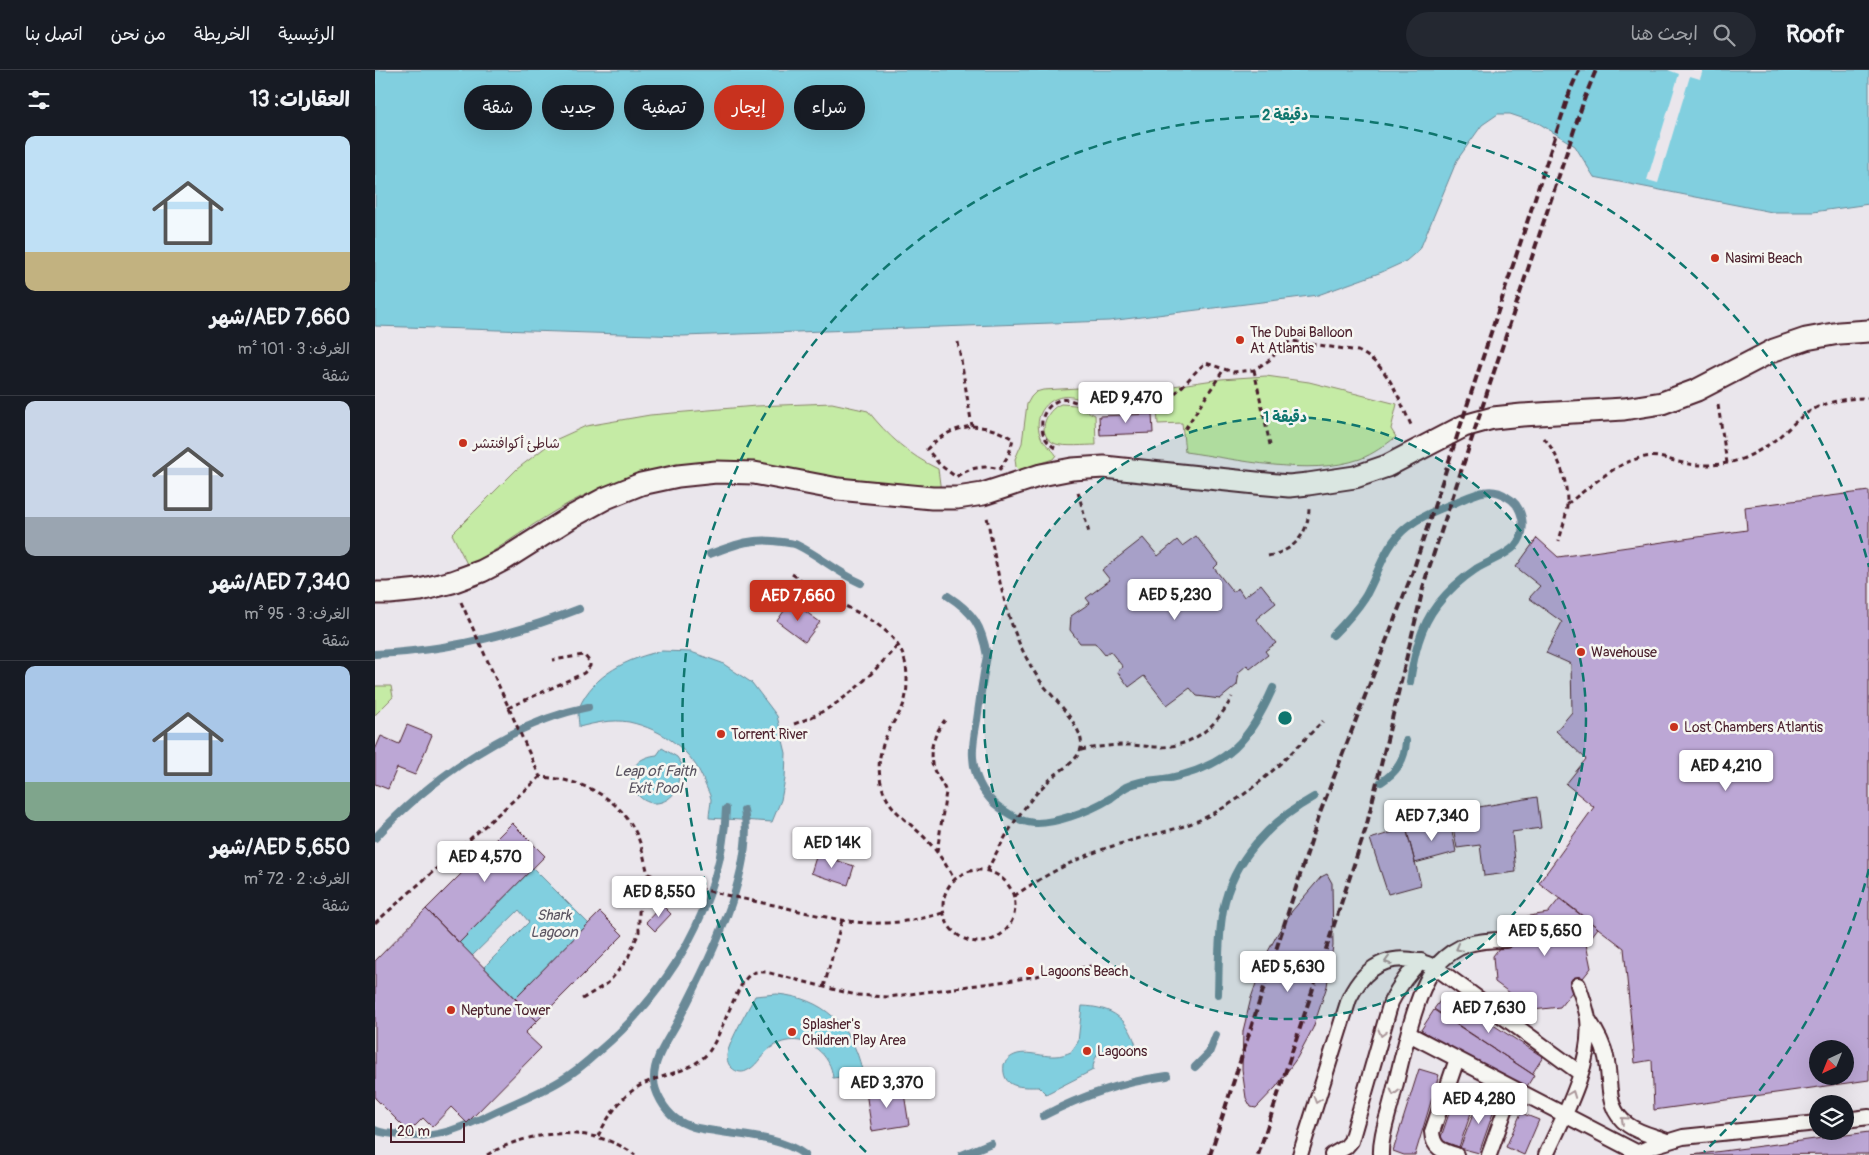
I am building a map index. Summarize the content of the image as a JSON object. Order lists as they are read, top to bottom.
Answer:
{
  "water": ["Leap of Faith Exit Pool", "Shark Lagoon"],
  "places": [
    "Nasimi Beach",
    "The Dubai Balloon At Atlantis",
    "شاطئ أكوافنتشر",
    "Wavehouse",
    "Lost Chambers Atlantis",
    "Torrent River",
    "Lagoons Beach",
    "Neptune Tower",
    "Splasher's Children Play Area",
    "Lagoons"
  ],
  "scale_bar": "20 m",
  "north": "bottom left",
  "page": {
    "header": "Roofr",
    "search": "ابحث هنا",
    "nav": [
      "الرئيسية",
      "الخريطة",
      "من نحن",
      "اتصل بنا"
    ],
    "heading": "العقارات: 13",
    "chip": [
      "شراء",
      "إيجار",
      "تصفية",
      "جديد",
      "شقة"
    ],
    "list": [
      {
        "name": "AED 7,660/شهر",
        "note": "الغرف: 3 · 101 m² · شقة"
      },
      {
        "name": "AED 7,340/شهر",
        "note": "الغرف: 3 · 95 m² · شقة"
      },
      {
        "name": "AED 5,650/شهر",
        "note": "الغرف: 2 · 72 m² · شقة"
      }
    ],
    "price": [
      "AED 9,470",
      "AED 5,230",
      "AED 7,660",
      "AED 4,210",
      "AED 7,340",
      "AED 14K",
      "AED 4,570",
      "AED 8,550",
      "AED 5,650",
      "AED 5,630",
      "AED 7,630",
      "AED 3,370",
      "AED 4,280"
    ],
    "scale": "20 m"
  },
  "rings": ["2 دقيقة", "1 دقيقة"]
}
